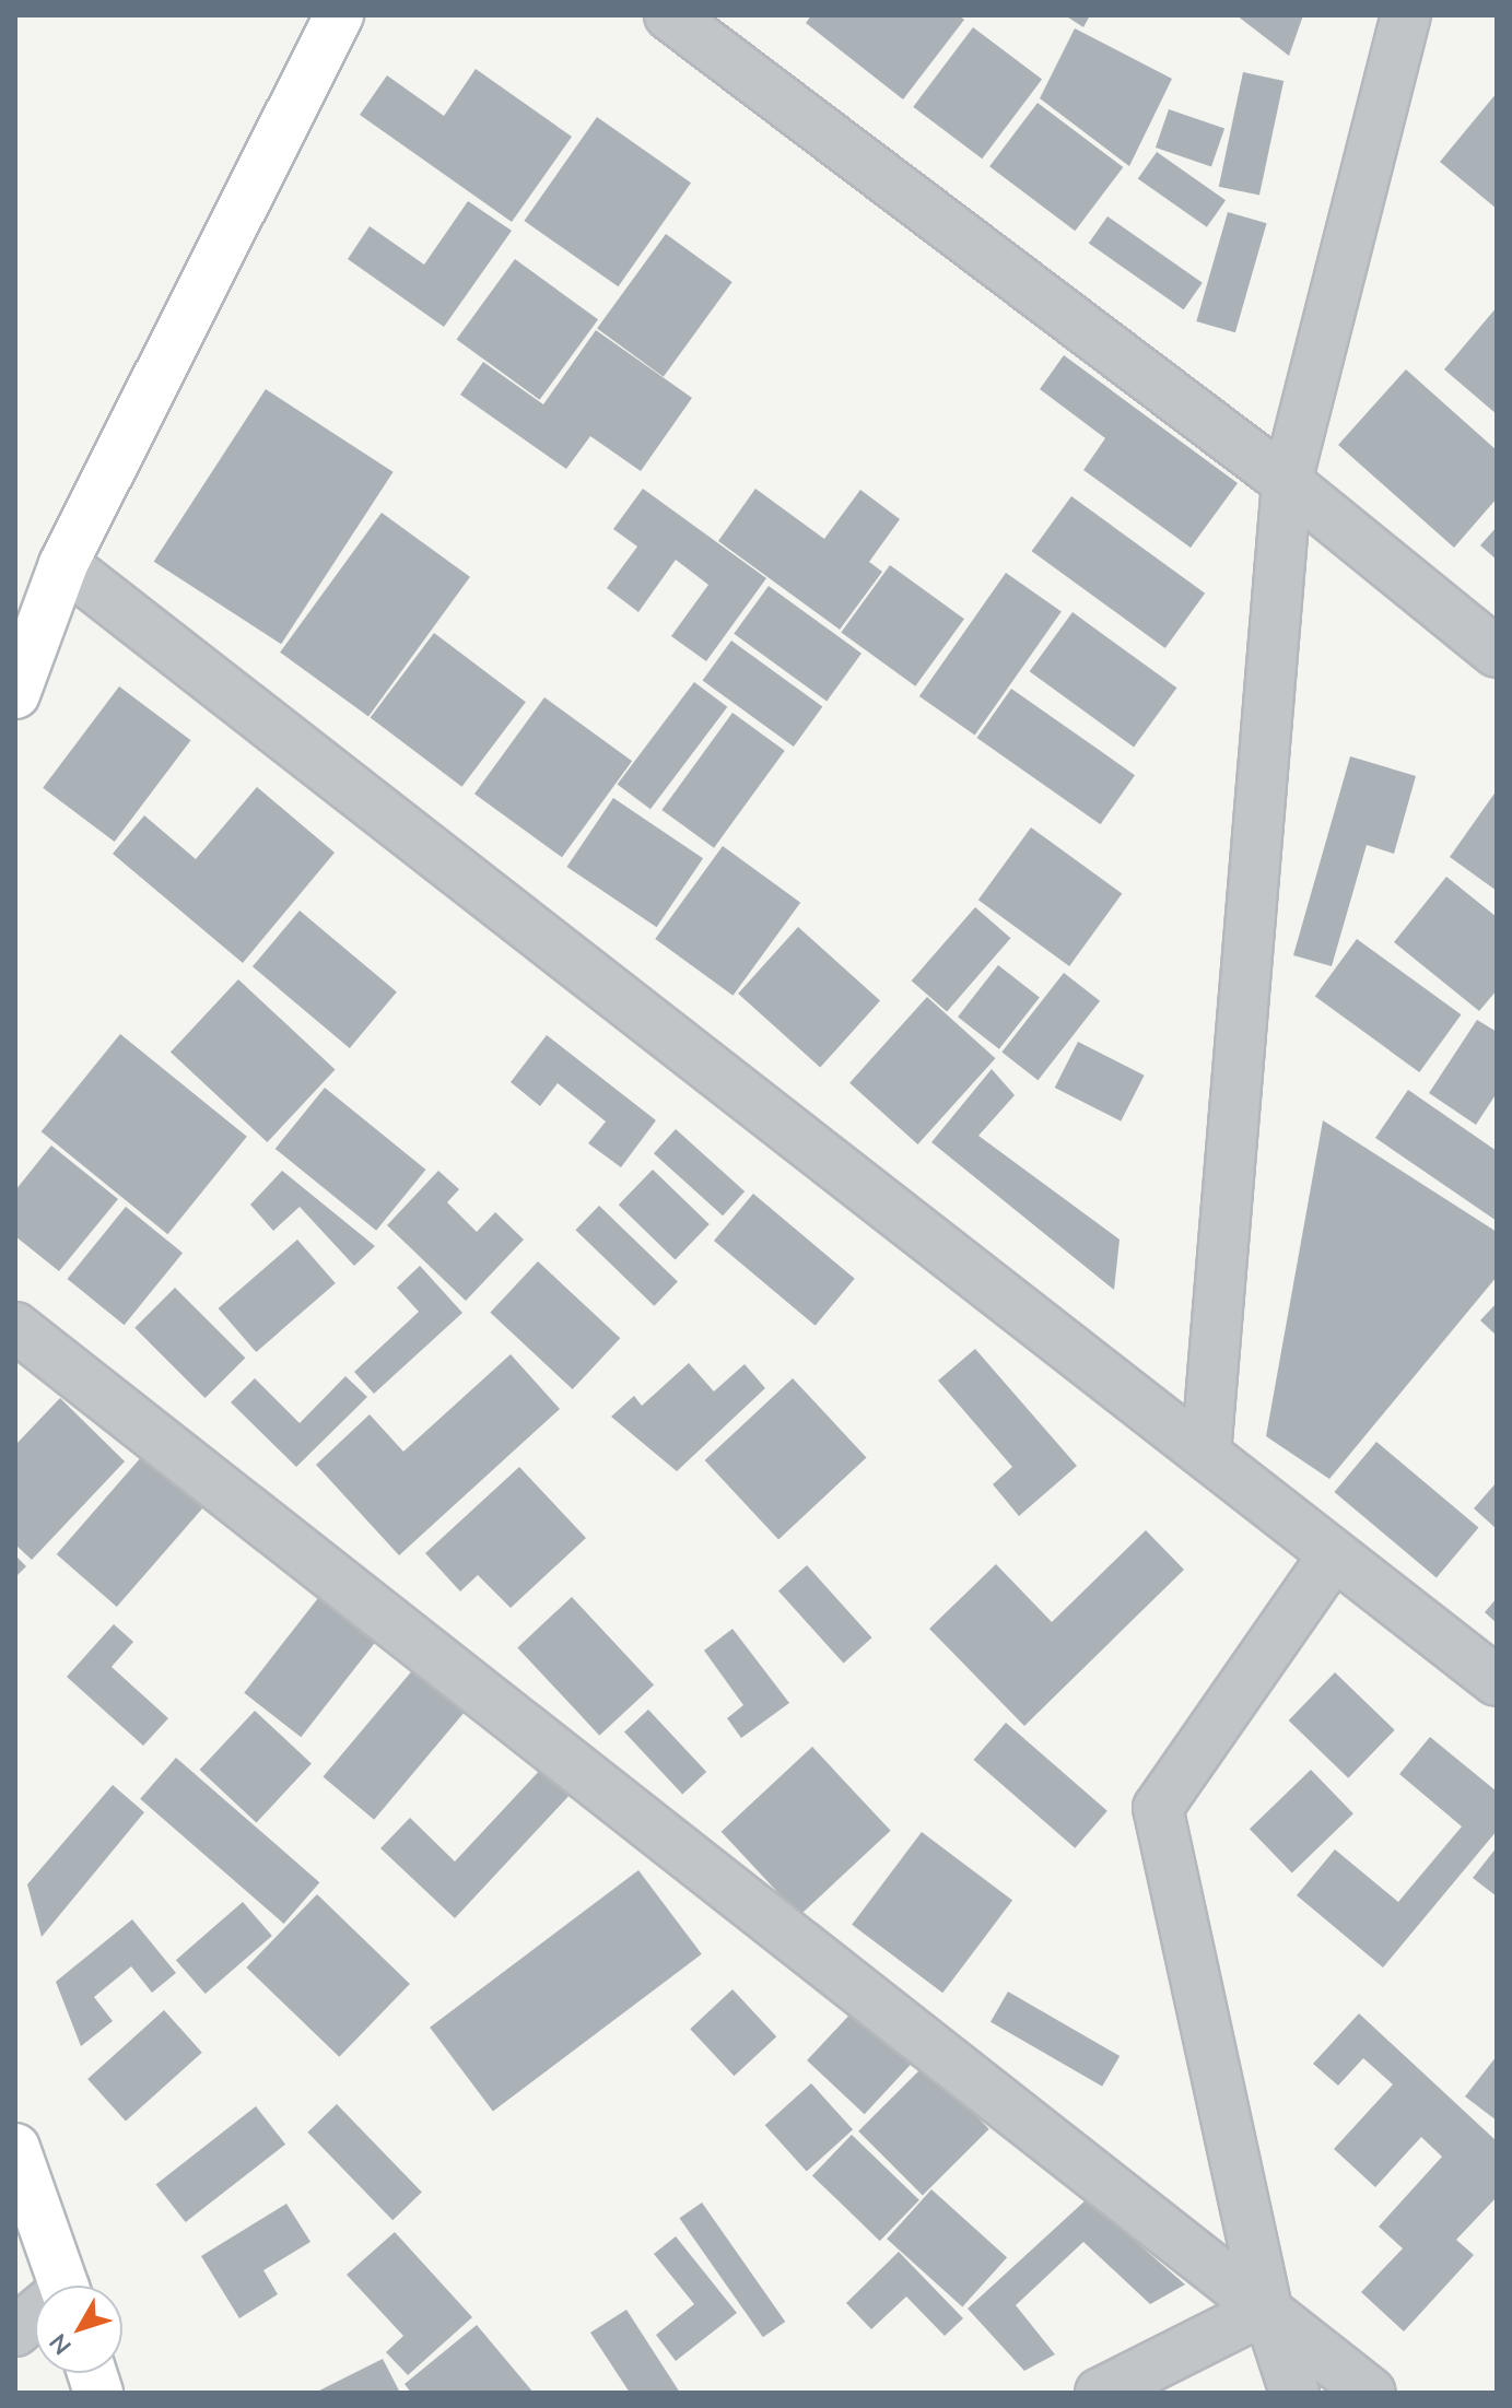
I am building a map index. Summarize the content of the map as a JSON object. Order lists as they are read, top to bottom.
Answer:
{
  "north": "bottom left"
}
